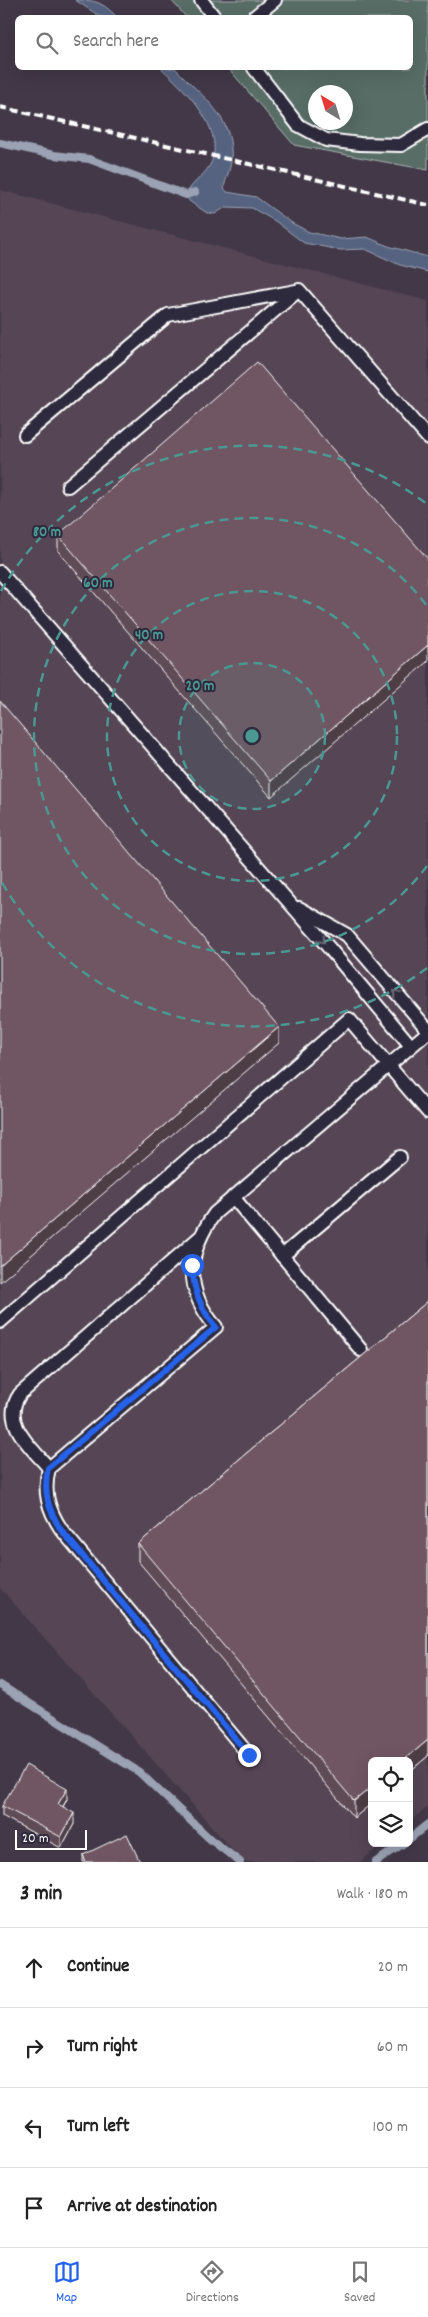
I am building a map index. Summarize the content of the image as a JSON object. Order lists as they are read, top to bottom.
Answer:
{
  "scale_bar": "20 m",
  "north": "top left",
  "page": {
    "search": "Search here",
    "scale": "20 m",
    "heading": ["3 min", "Walk · 180 m"],
    "list": [
      ["Continue", "20 m"],
      ["Turn right", "60 m"],
      ["Turn left", "100 m"],
      "Arrive at destination"
    ],
    "nav": ["Map", "Directions", "Saved"]
  },
  "rings": [
    "80 m",
    "60 m",
    "40 m",
    "20 m"
  ]
}
